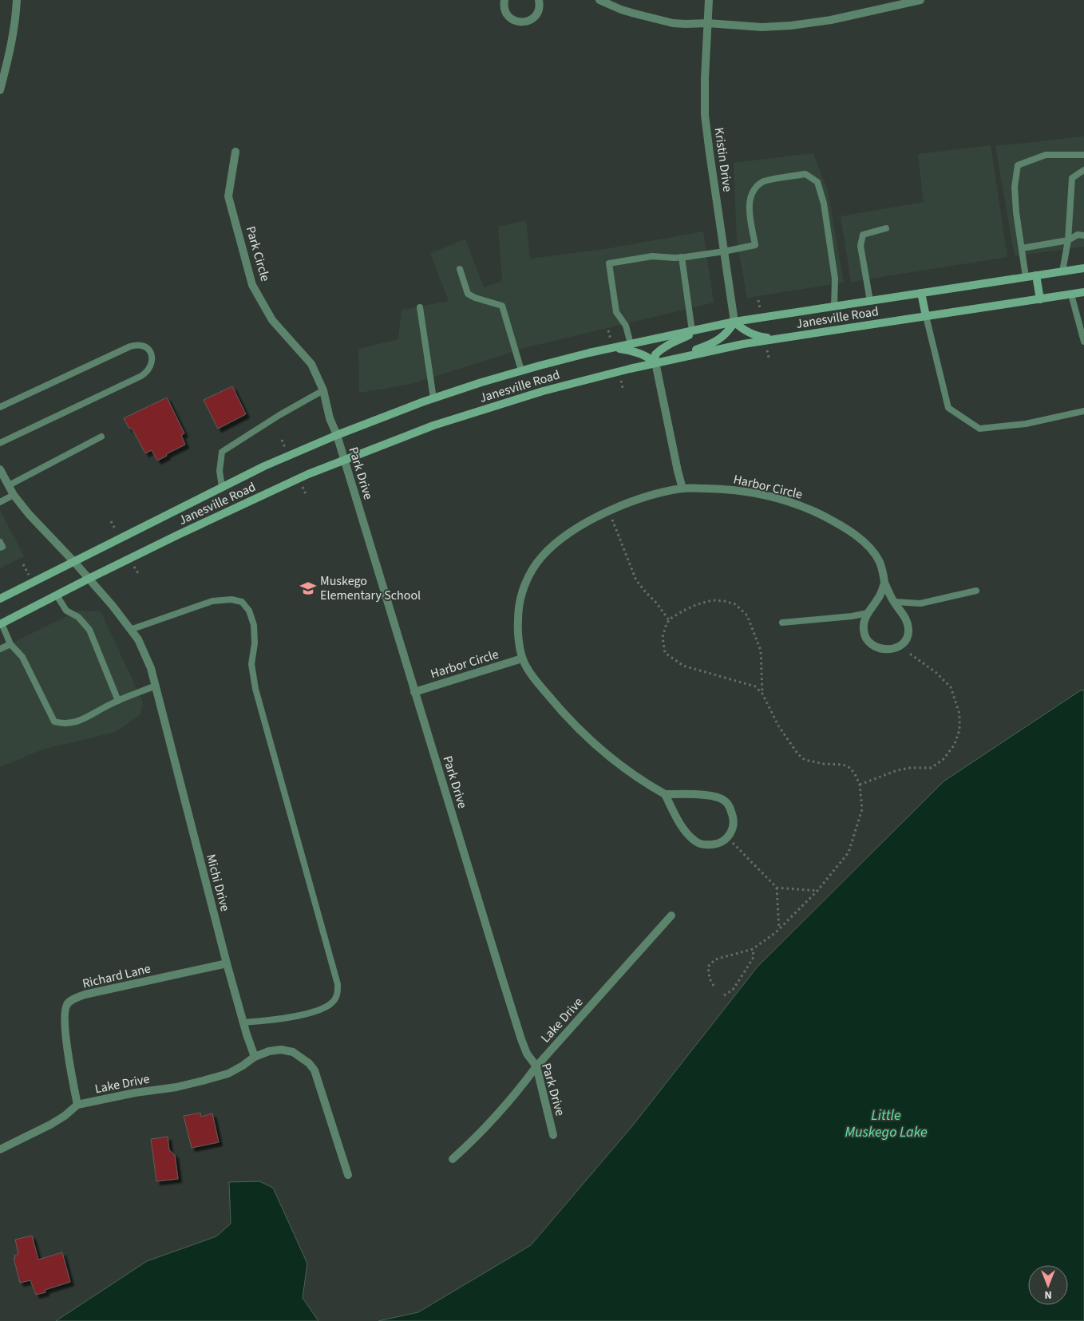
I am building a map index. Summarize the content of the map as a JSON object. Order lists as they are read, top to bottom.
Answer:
{
  "streets": {
    "main road": ["Janesville Road"],
    "street": [
      "Kristin Drive",
      "Park Circle",
      "Park Drive",
      "Harbor Circle",
      "Michi Drive",
      "Richard Lane",
      "Lake Drive"
    ]
  },
  "crossings": [
    ["Kristin Drive", "Janesville Road"],
    ["Park Circle", "Janesville Road"],
    ["Park Circle", "Park Drive"],
    ["Janesville Road", "Park Drive"],
    ["Janesville Road", "Michi Drive"],
    ["Park Drive", "Harbor Circle"],
    ["Park Drive", "Lake Drive"],
    ["Michi Drive", "Richard Lane"],
    ["Michi Drive", "Lake Drive"],
    ["Richard Lane", "Lake Drive"]
  ],
  "water": ["Little Muskego Lake"],
  "places": {
    "school or university": ["Muskego Elementary School"]
  },
  "north": "bottom"
}
